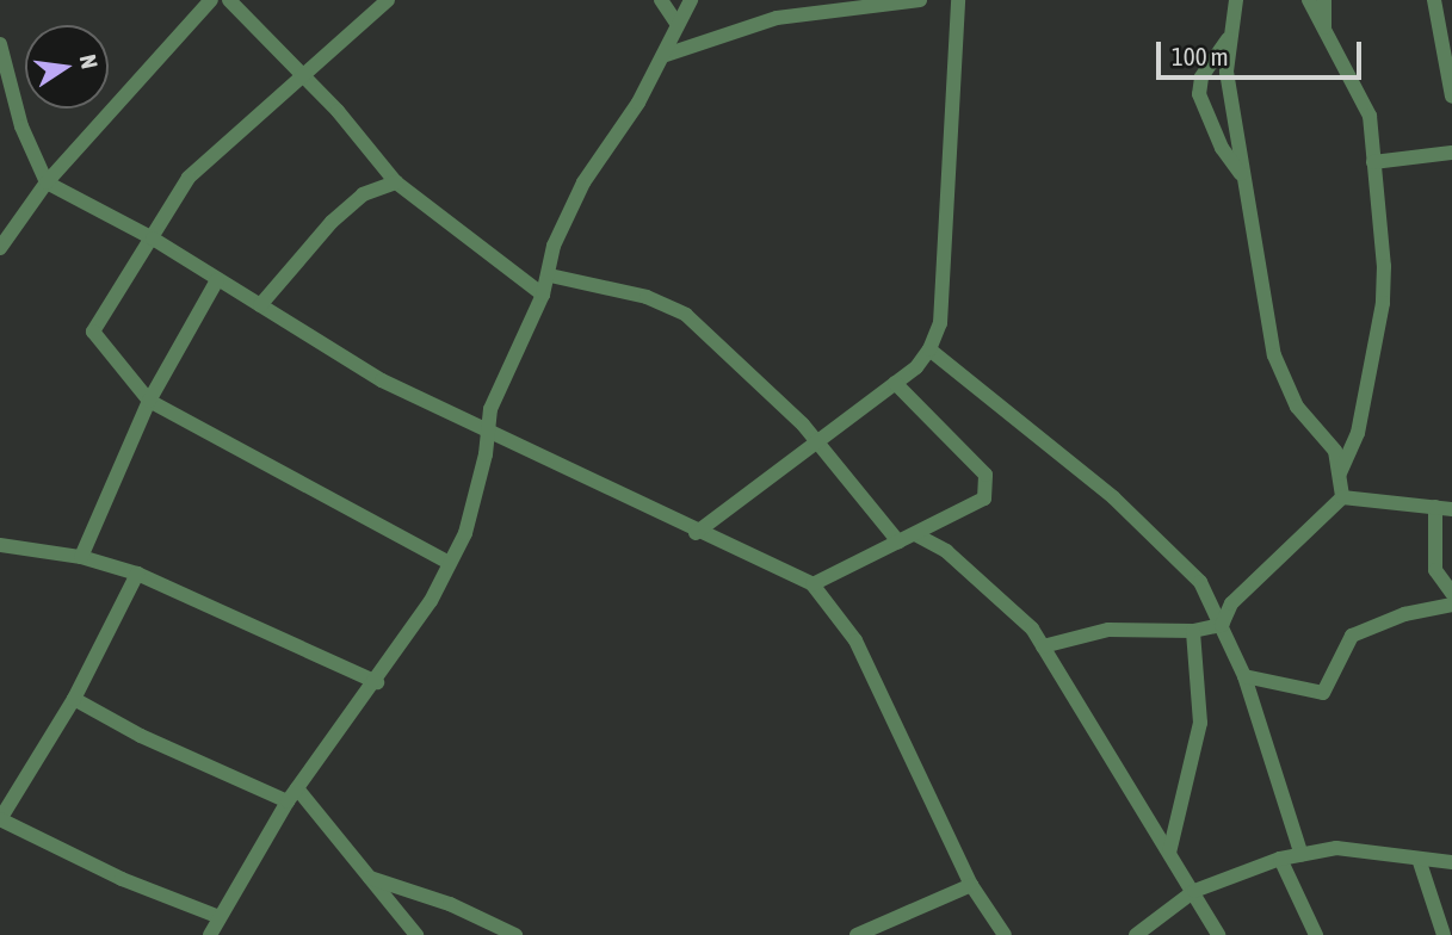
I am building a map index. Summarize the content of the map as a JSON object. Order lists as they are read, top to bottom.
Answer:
{
  "scale_bar": "100 m",
  "north": "right"
}
